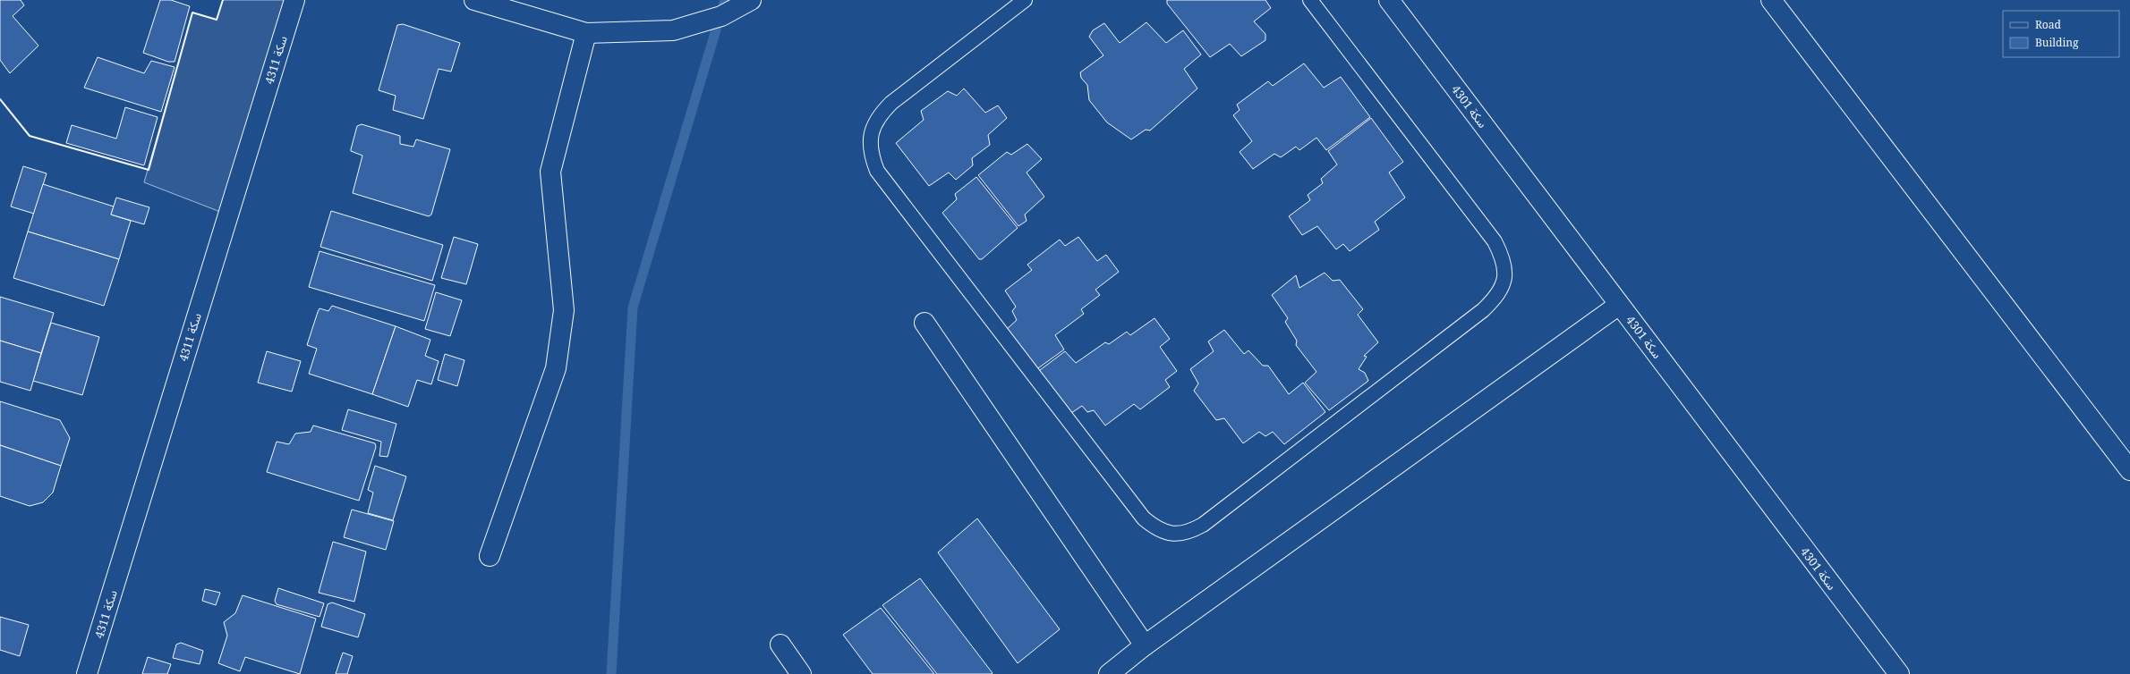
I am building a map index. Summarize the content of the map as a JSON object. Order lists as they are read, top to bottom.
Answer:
{
  "streets": {
    "street": ["سكة 4311", "سكة 4301"]
  },
  "legend": ["Road", "Building"]
}
